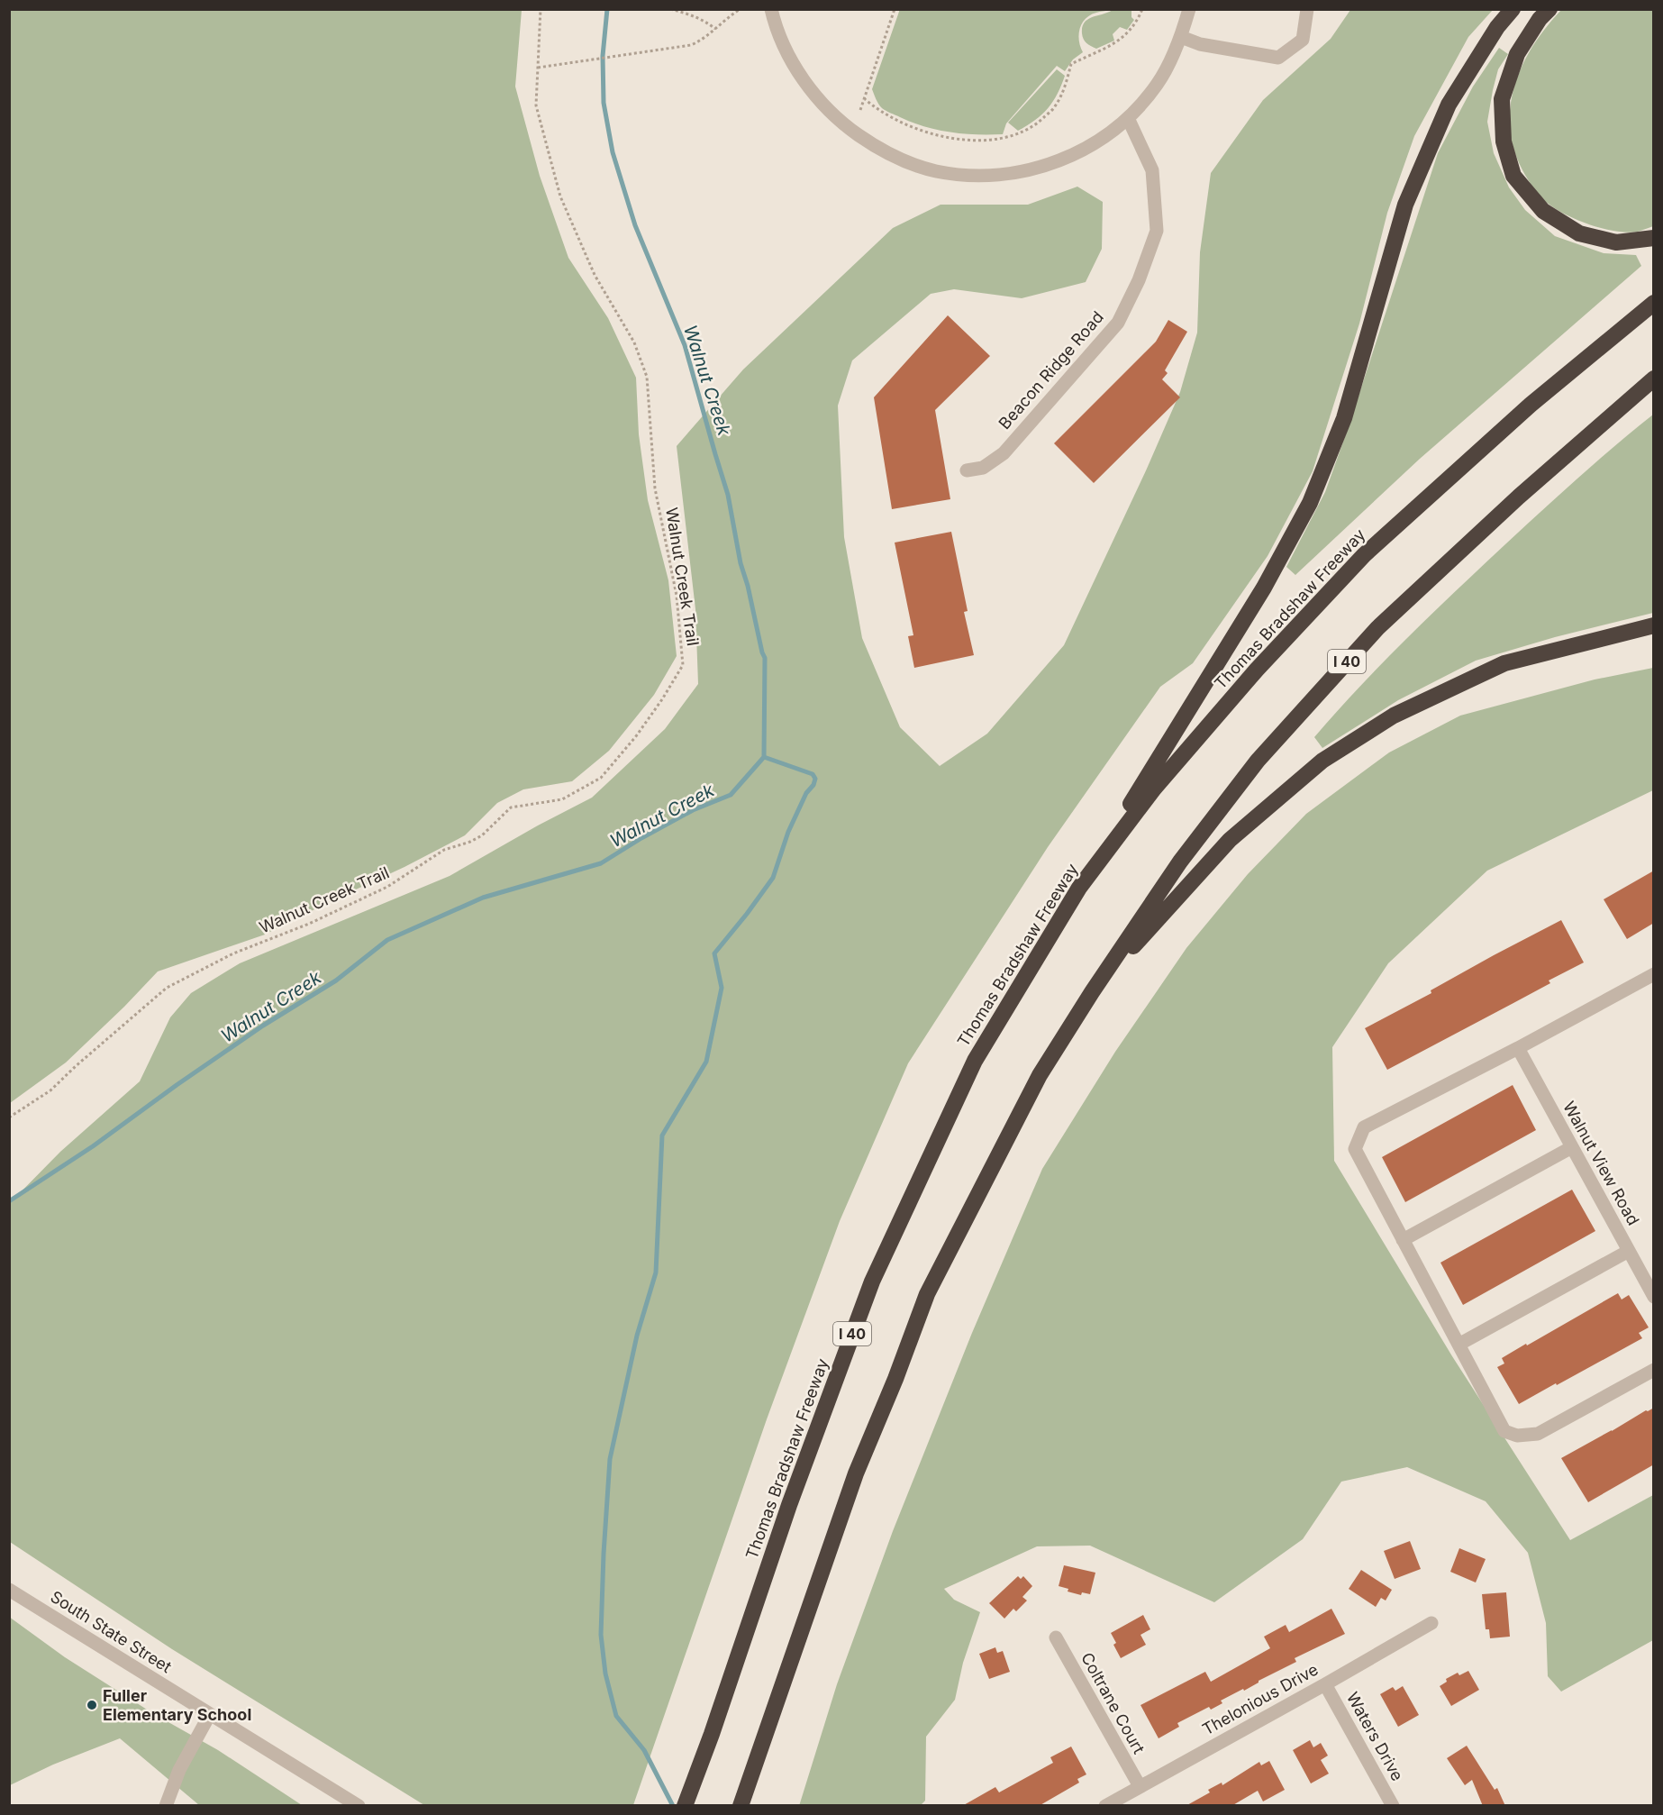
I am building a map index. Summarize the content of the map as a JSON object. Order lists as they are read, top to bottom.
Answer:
{
  "streets": {
    "highway": ["Thomas Bradshaw Freeway", "I 40"],
    "street": [
      "Beacon Ridge Road",
      "Walnut View Road",
      "South State Street",
      "Thelonious Drive",
      "Coltrane Court",
      "Waters Drive"
    ],
    "path": ["Walnut Creek Trail"]
  },
  "crossings": [
    ["Thelonious Drive", "Coltrane Court"],
    ["Thelonious Drive", "Waters Drive"]
  ],
  "water": ["Walnut Creek"],
  "places": ["Fuller Elementary School"]
}
